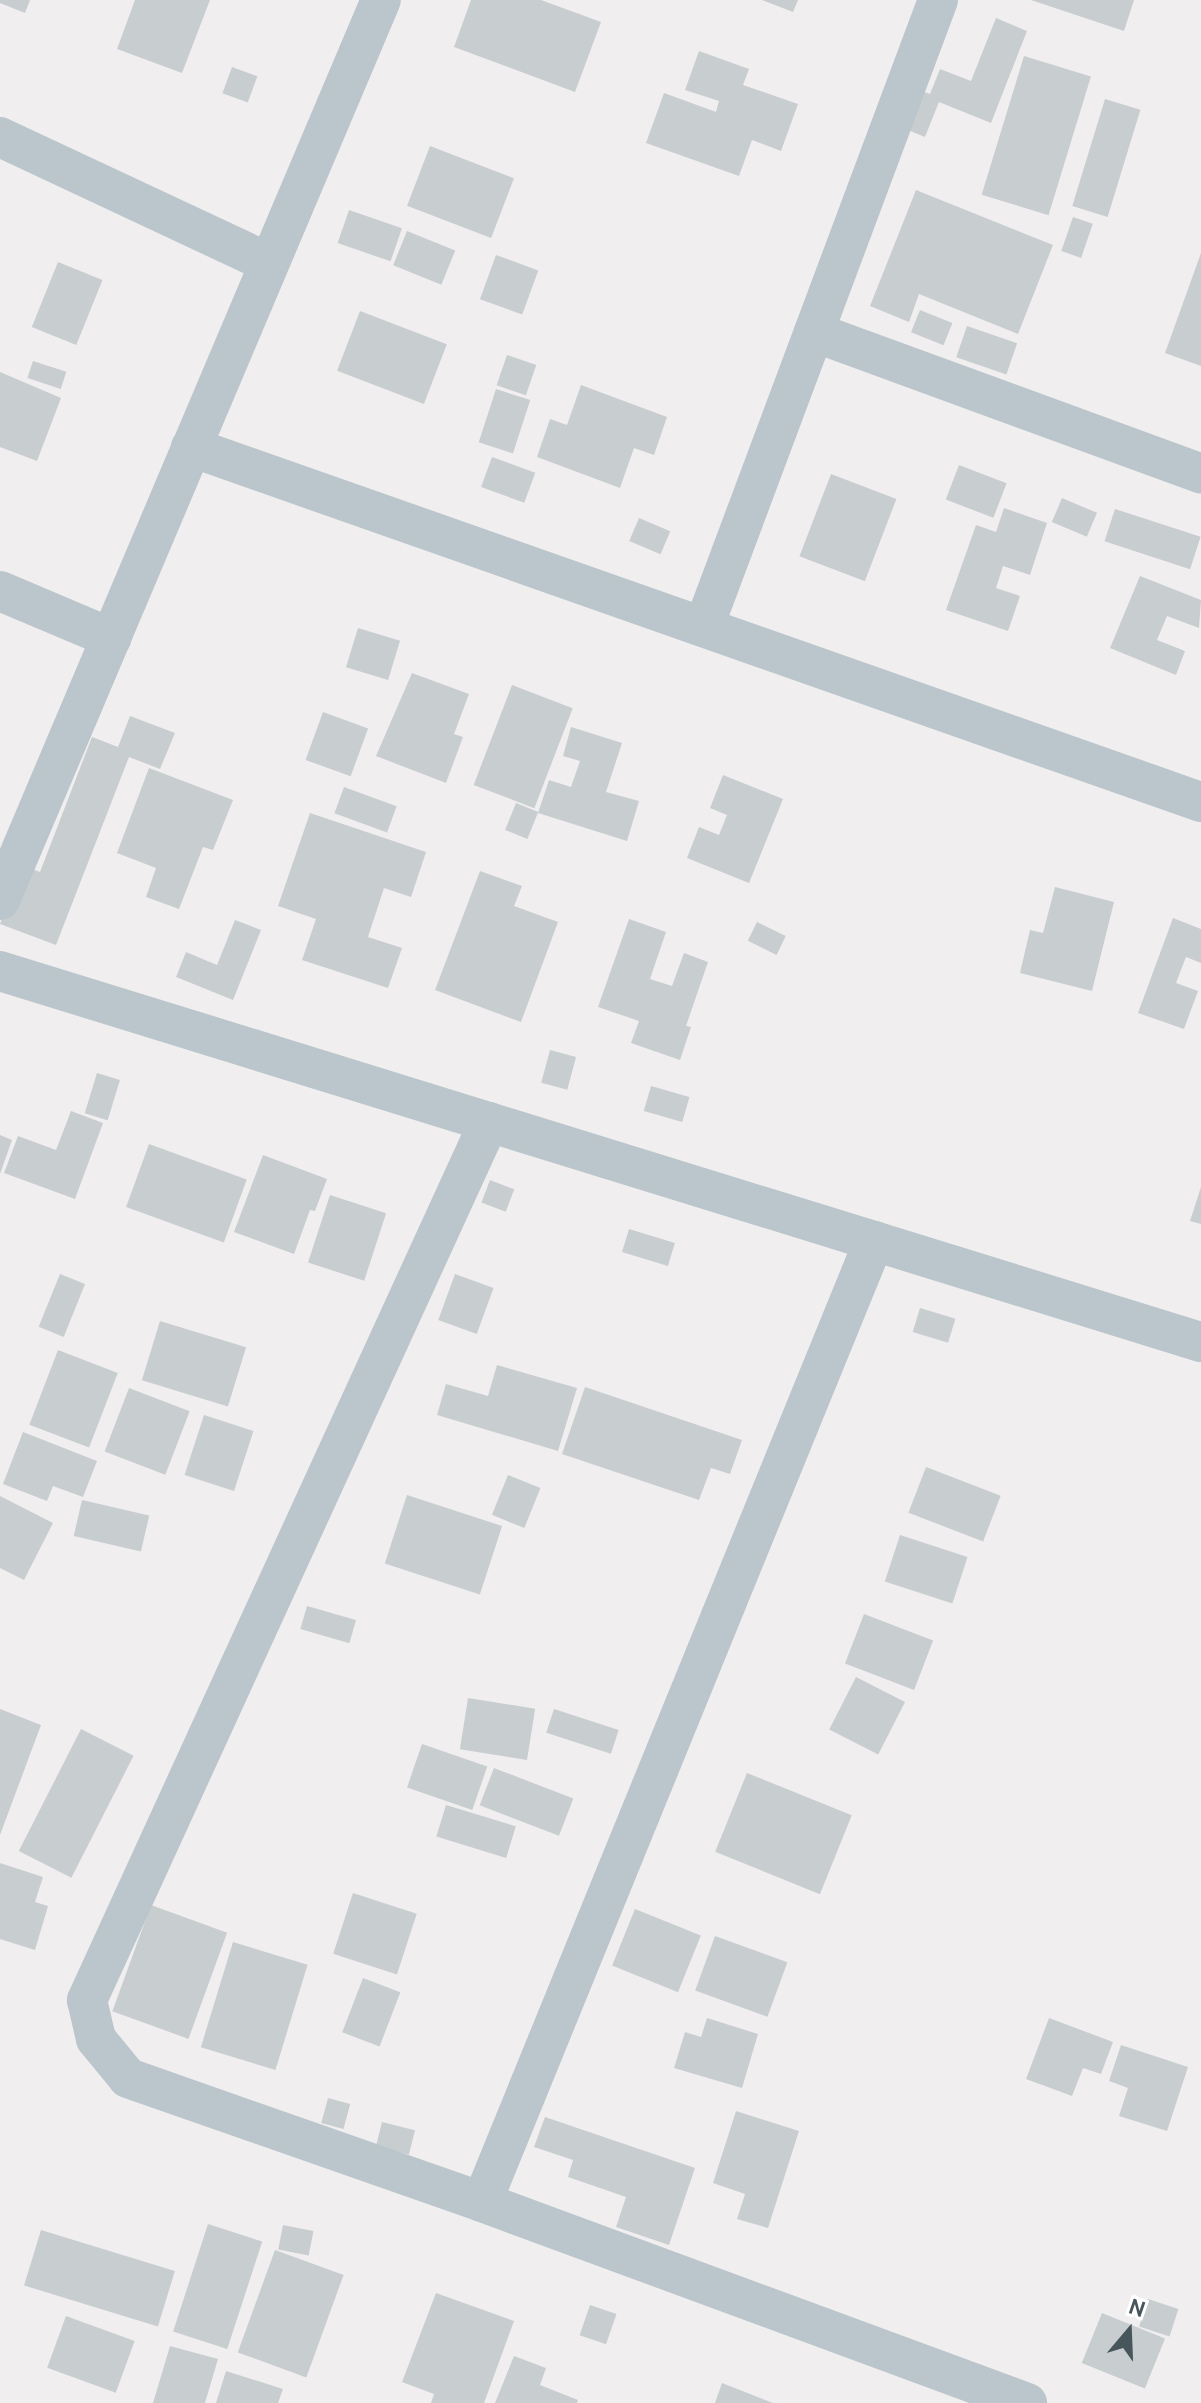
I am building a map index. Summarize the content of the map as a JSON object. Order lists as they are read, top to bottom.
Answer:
{
  "north": "top"
}
